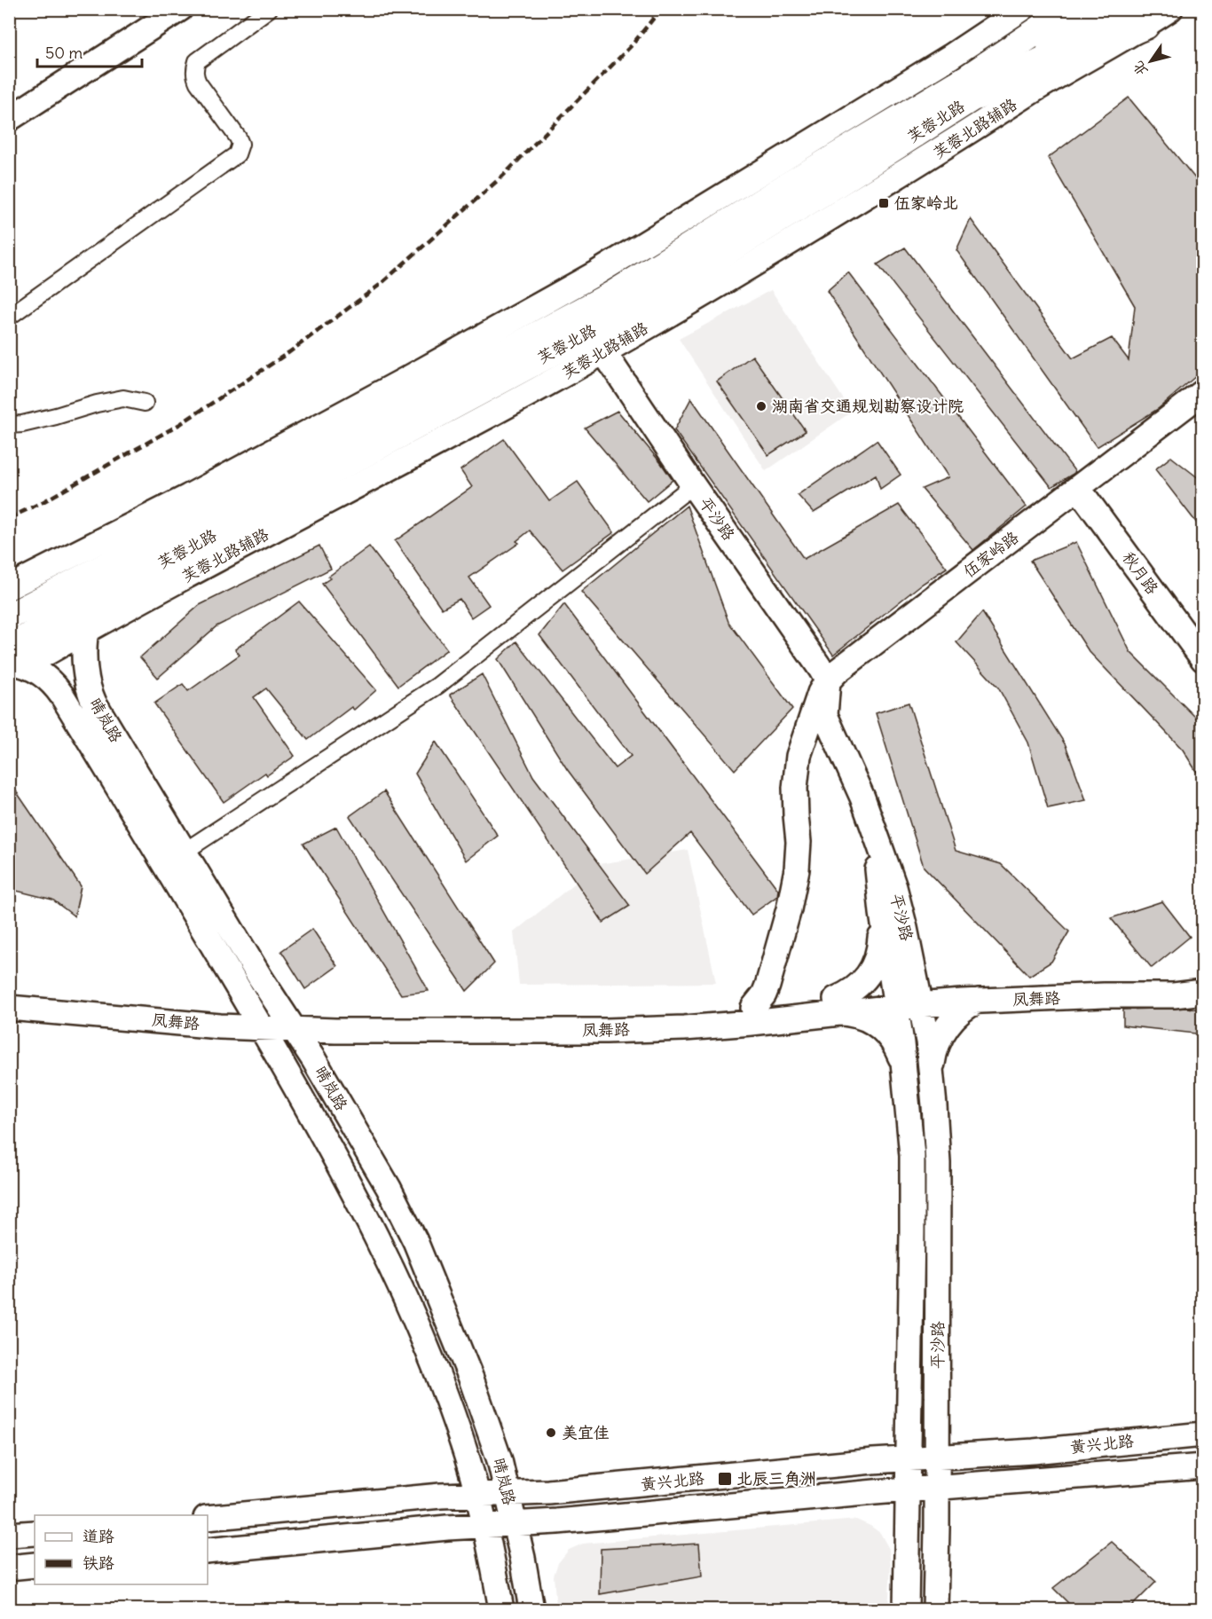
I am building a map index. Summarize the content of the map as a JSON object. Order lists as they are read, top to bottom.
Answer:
{
  "streets": {
    "main road": ["芙蓉北路"],
    "street": [
      "芙蓉北路辅路",
      "平沙路",
      "伍家岭路",
      "秋月路",
      "晴岚路",
      "凤舞路",
      "黄兴北路"
    ]
  },
  "crossings": [
    ["芙蓉北路", "芙蓉北路辅路"],
    ["芙蓉北路", "平沙路"],
    ["芙蓉北路", "晴岚路"],
    ["芙蓉北路辅路", "晴岚路"],
    ["平沙路", "伍家岭路"],
    ["平沙路", "凤舞路"],
    ["平沙路", "黄兴北路"],
    ["伍家岭路", "秋月路"],
    ["伍家岭路", "凤舞路"],
    ["晴岚路", "凤舞路"],
    ["晴岚路", "黄兴北路"]
  ],
  "places": {
    "transit": ["伍家岭北", "北辰三角洲"],
    "other": ["湖南省交通规划勘察设计院", "美宜佳"]
  },
  "legend": ["道路", "铁路"],
  "scale_bar": "50 m",
  "north": "bottom left"
}
